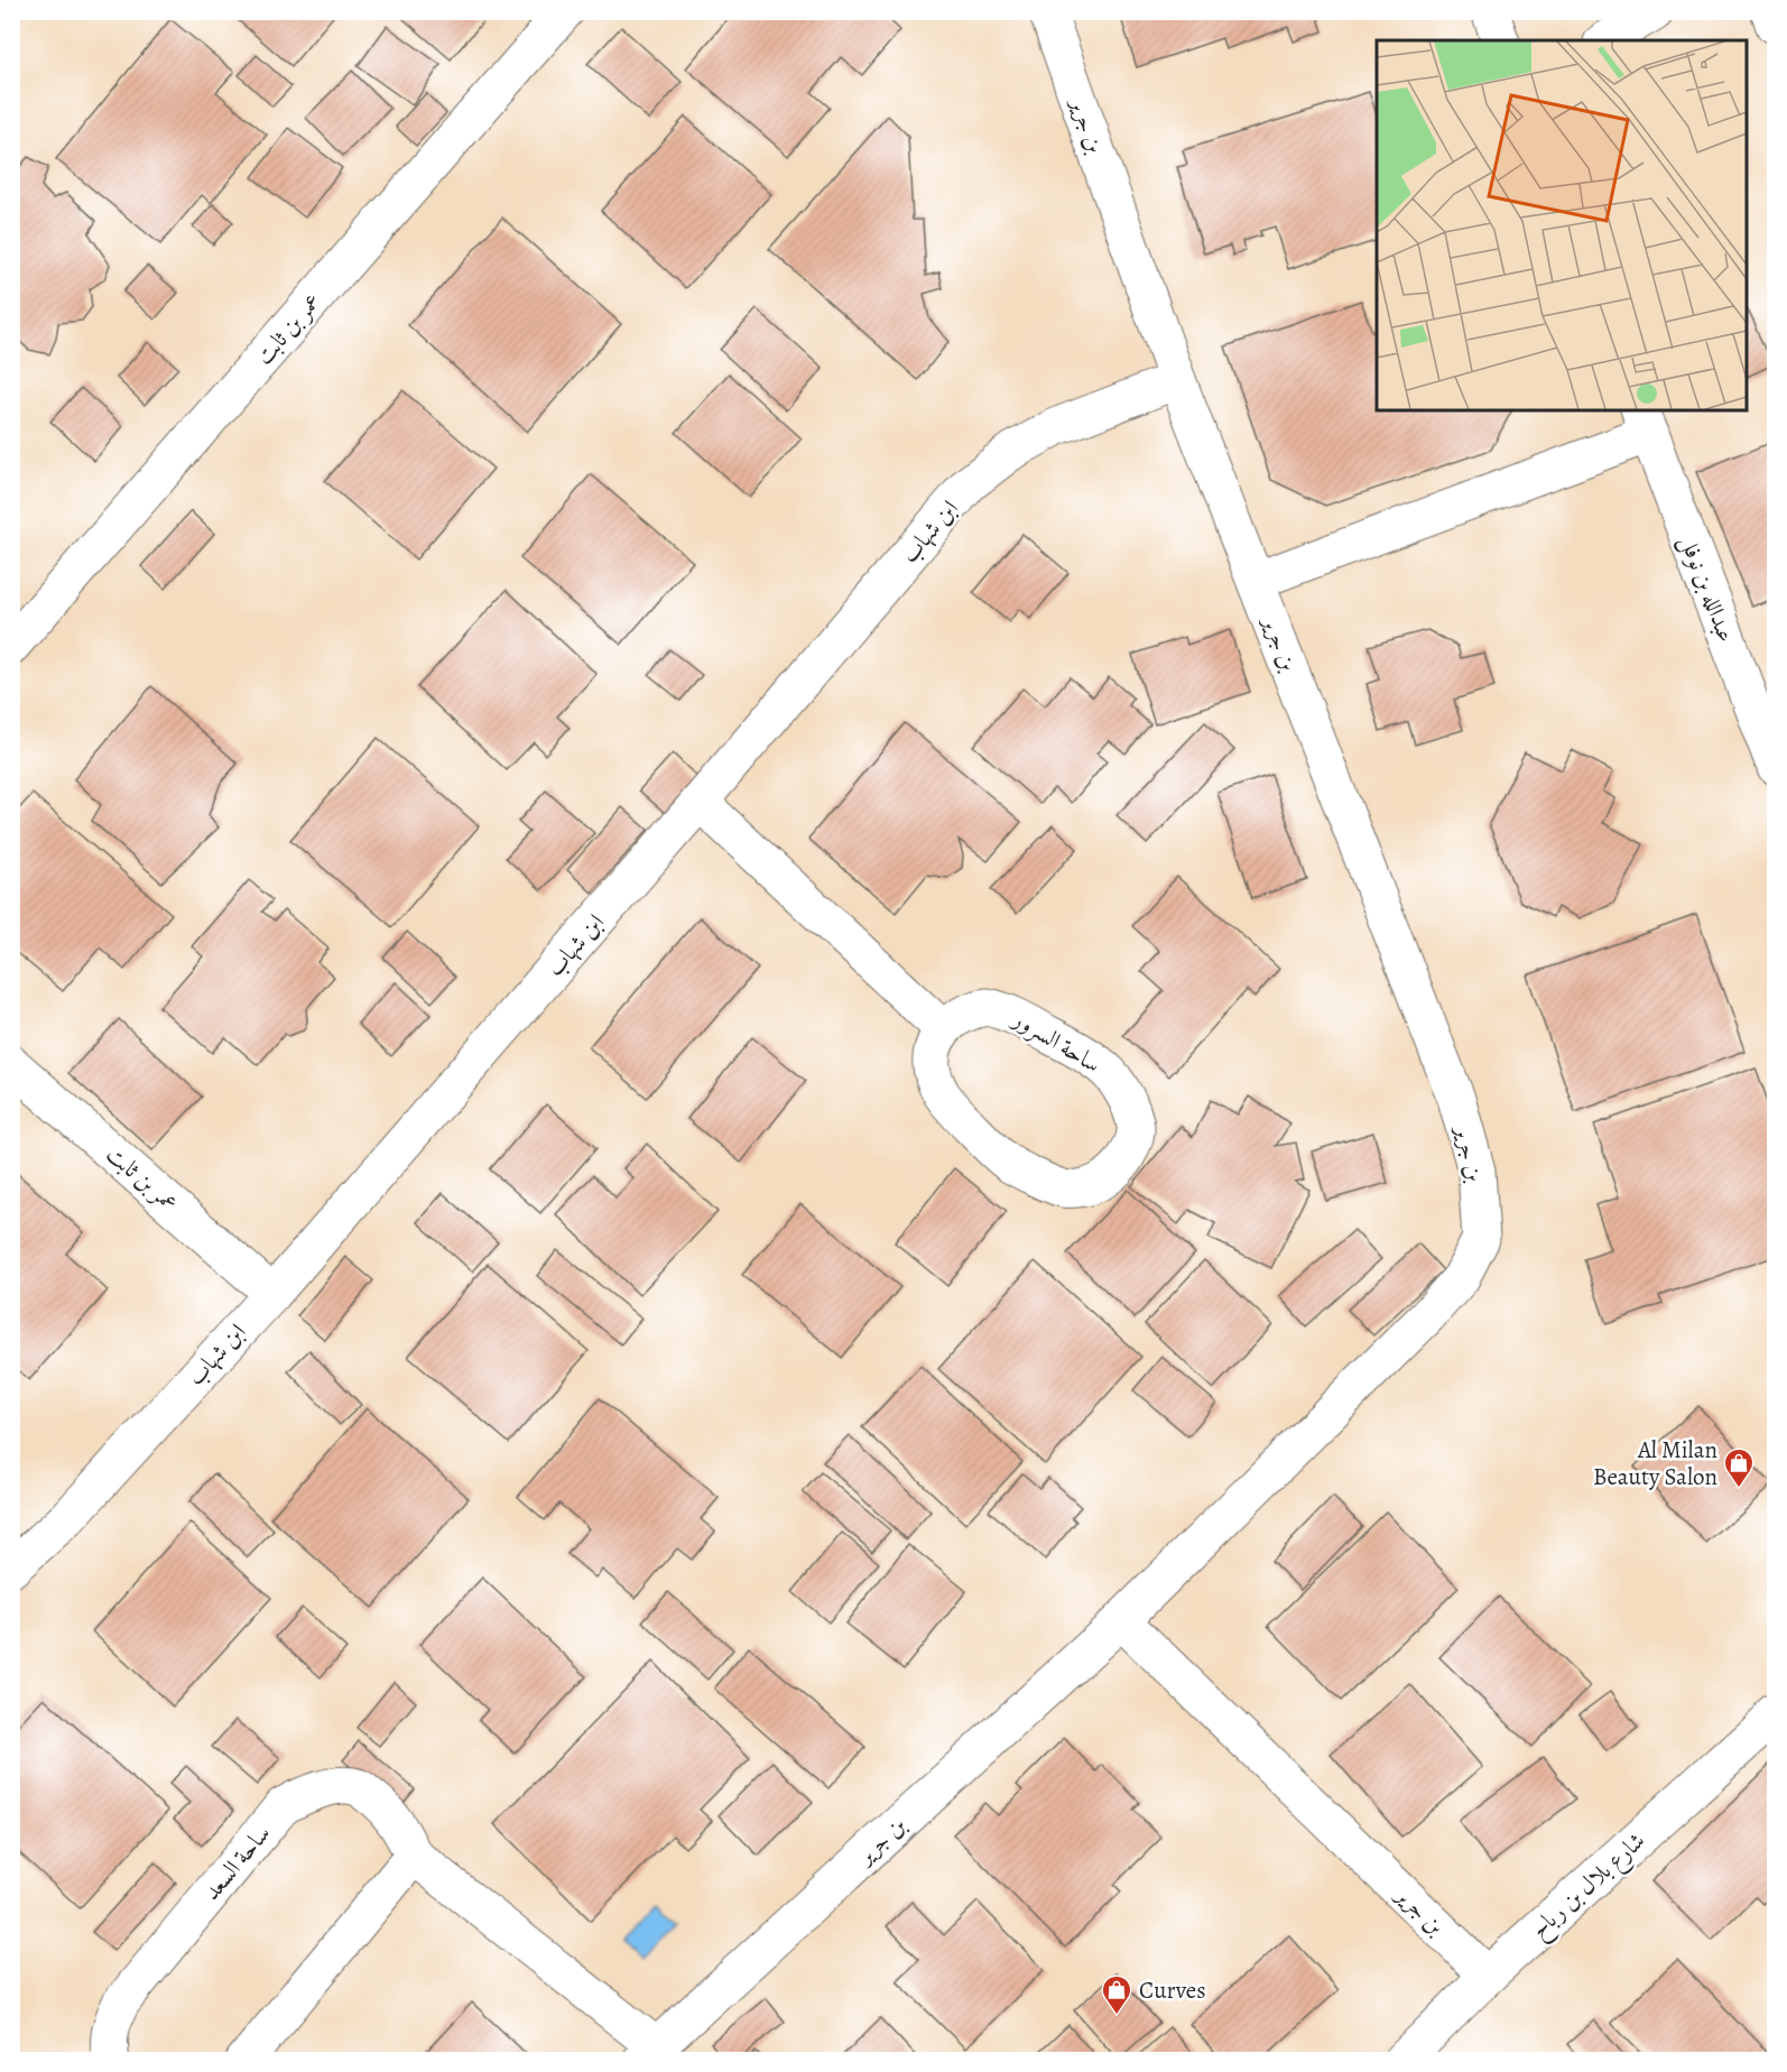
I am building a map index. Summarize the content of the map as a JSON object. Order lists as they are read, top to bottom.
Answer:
{
  "streets": {
    "street": [
      "بن جرير",
      "عمر بن ثابت",
      "ابن شهاب",
      "عبدالله بن نوفل",
      "ساحة السرور",
      "ساحة السعد",
      "شارع بلال بن رباح"
    ]
  },
  "crossings": [
    ["بن جرير", "ابن شهاب"],
    ["بن جرير", "ساحة السعد"],
    ["بن جرير", "شارع بلال بن رباح"],
    ["عمر بن ثابت", "ابن شهاب"]
  ],
  "places": {
    "shop": ["Al Milan Beauty Salon", "Curves"]
  }
}
